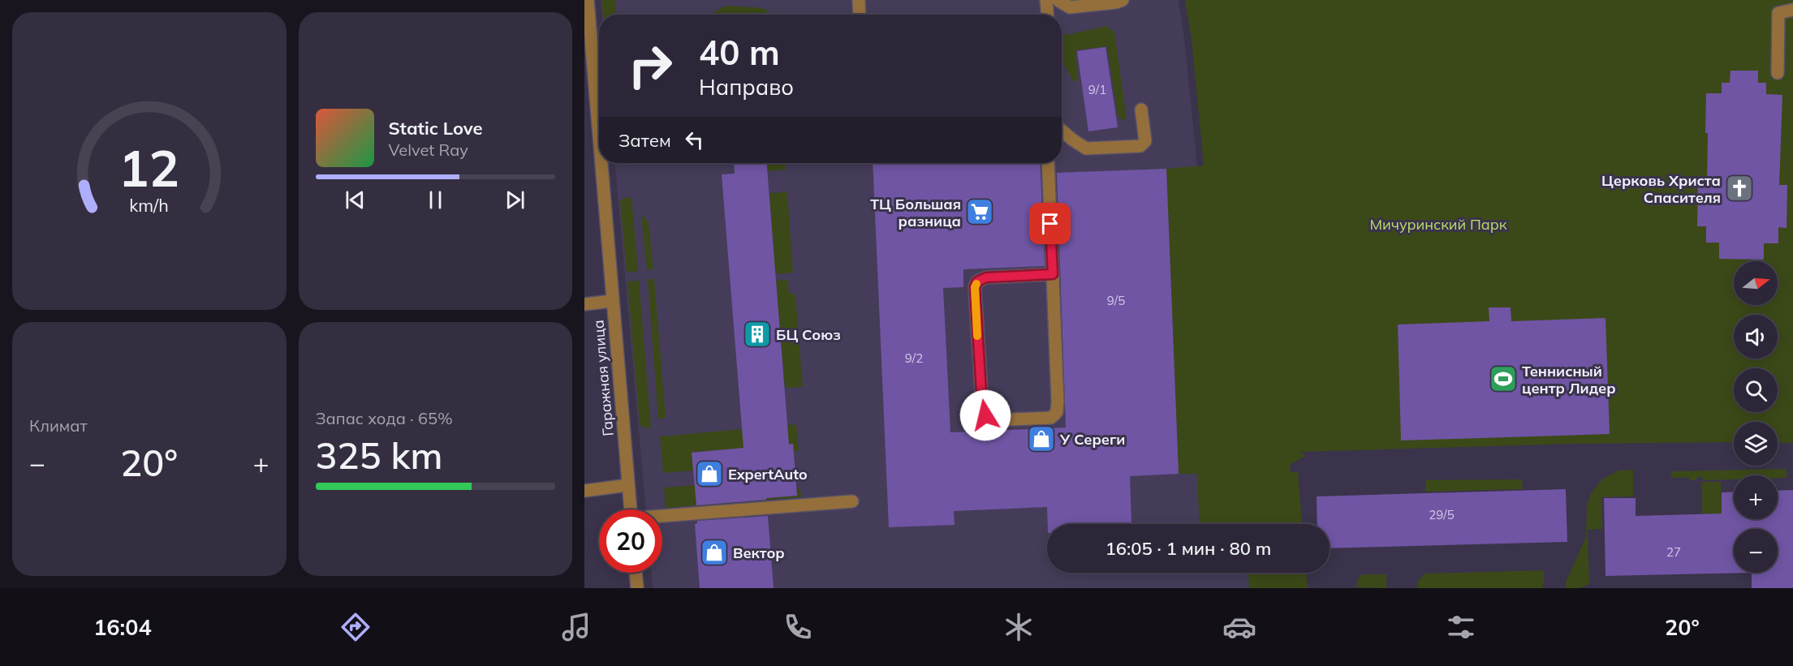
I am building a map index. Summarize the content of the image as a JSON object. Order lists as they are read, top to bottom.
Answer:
{
  "streets": {
    "street": ["Гаражная улица"]
  },
  "parks": ["Мичуринский Парк"],
  "places": {
    "church": ["Церковь Христа Спасителя"],
    "supermarket": ["ТЦ Большая разница"],
    "building": ["БЦ Союз"],
    "sports": ["Теннисный центр Лидер"],
    "shop": ["У Сереги", "ExpertAuto", "Вектор"]
  },
  "house_numbers": [
    "9/1",
    "9/5",
    "9/2",
    "29/5",
    "27"
  ],
  "north": "right",
  "page": {
    "turn": ["40 m", "Направо"],
    "song": ["Static Love", "Velvet Ray"],
    "then": "Затем",
    "map_buttons": ["+", "−"],
    "tile": [
      "Климат",
      ["Запас хода · 65%", "325 km"]
    ],
    "heat": ["−", "20°", "+"],
    "limit": "20",
    "trip": "16:05 · 1 мин · 80 m",
    "tabs": ["16:04", "20°"],
    "gauge": ["12", "km/h"]
  }
}
